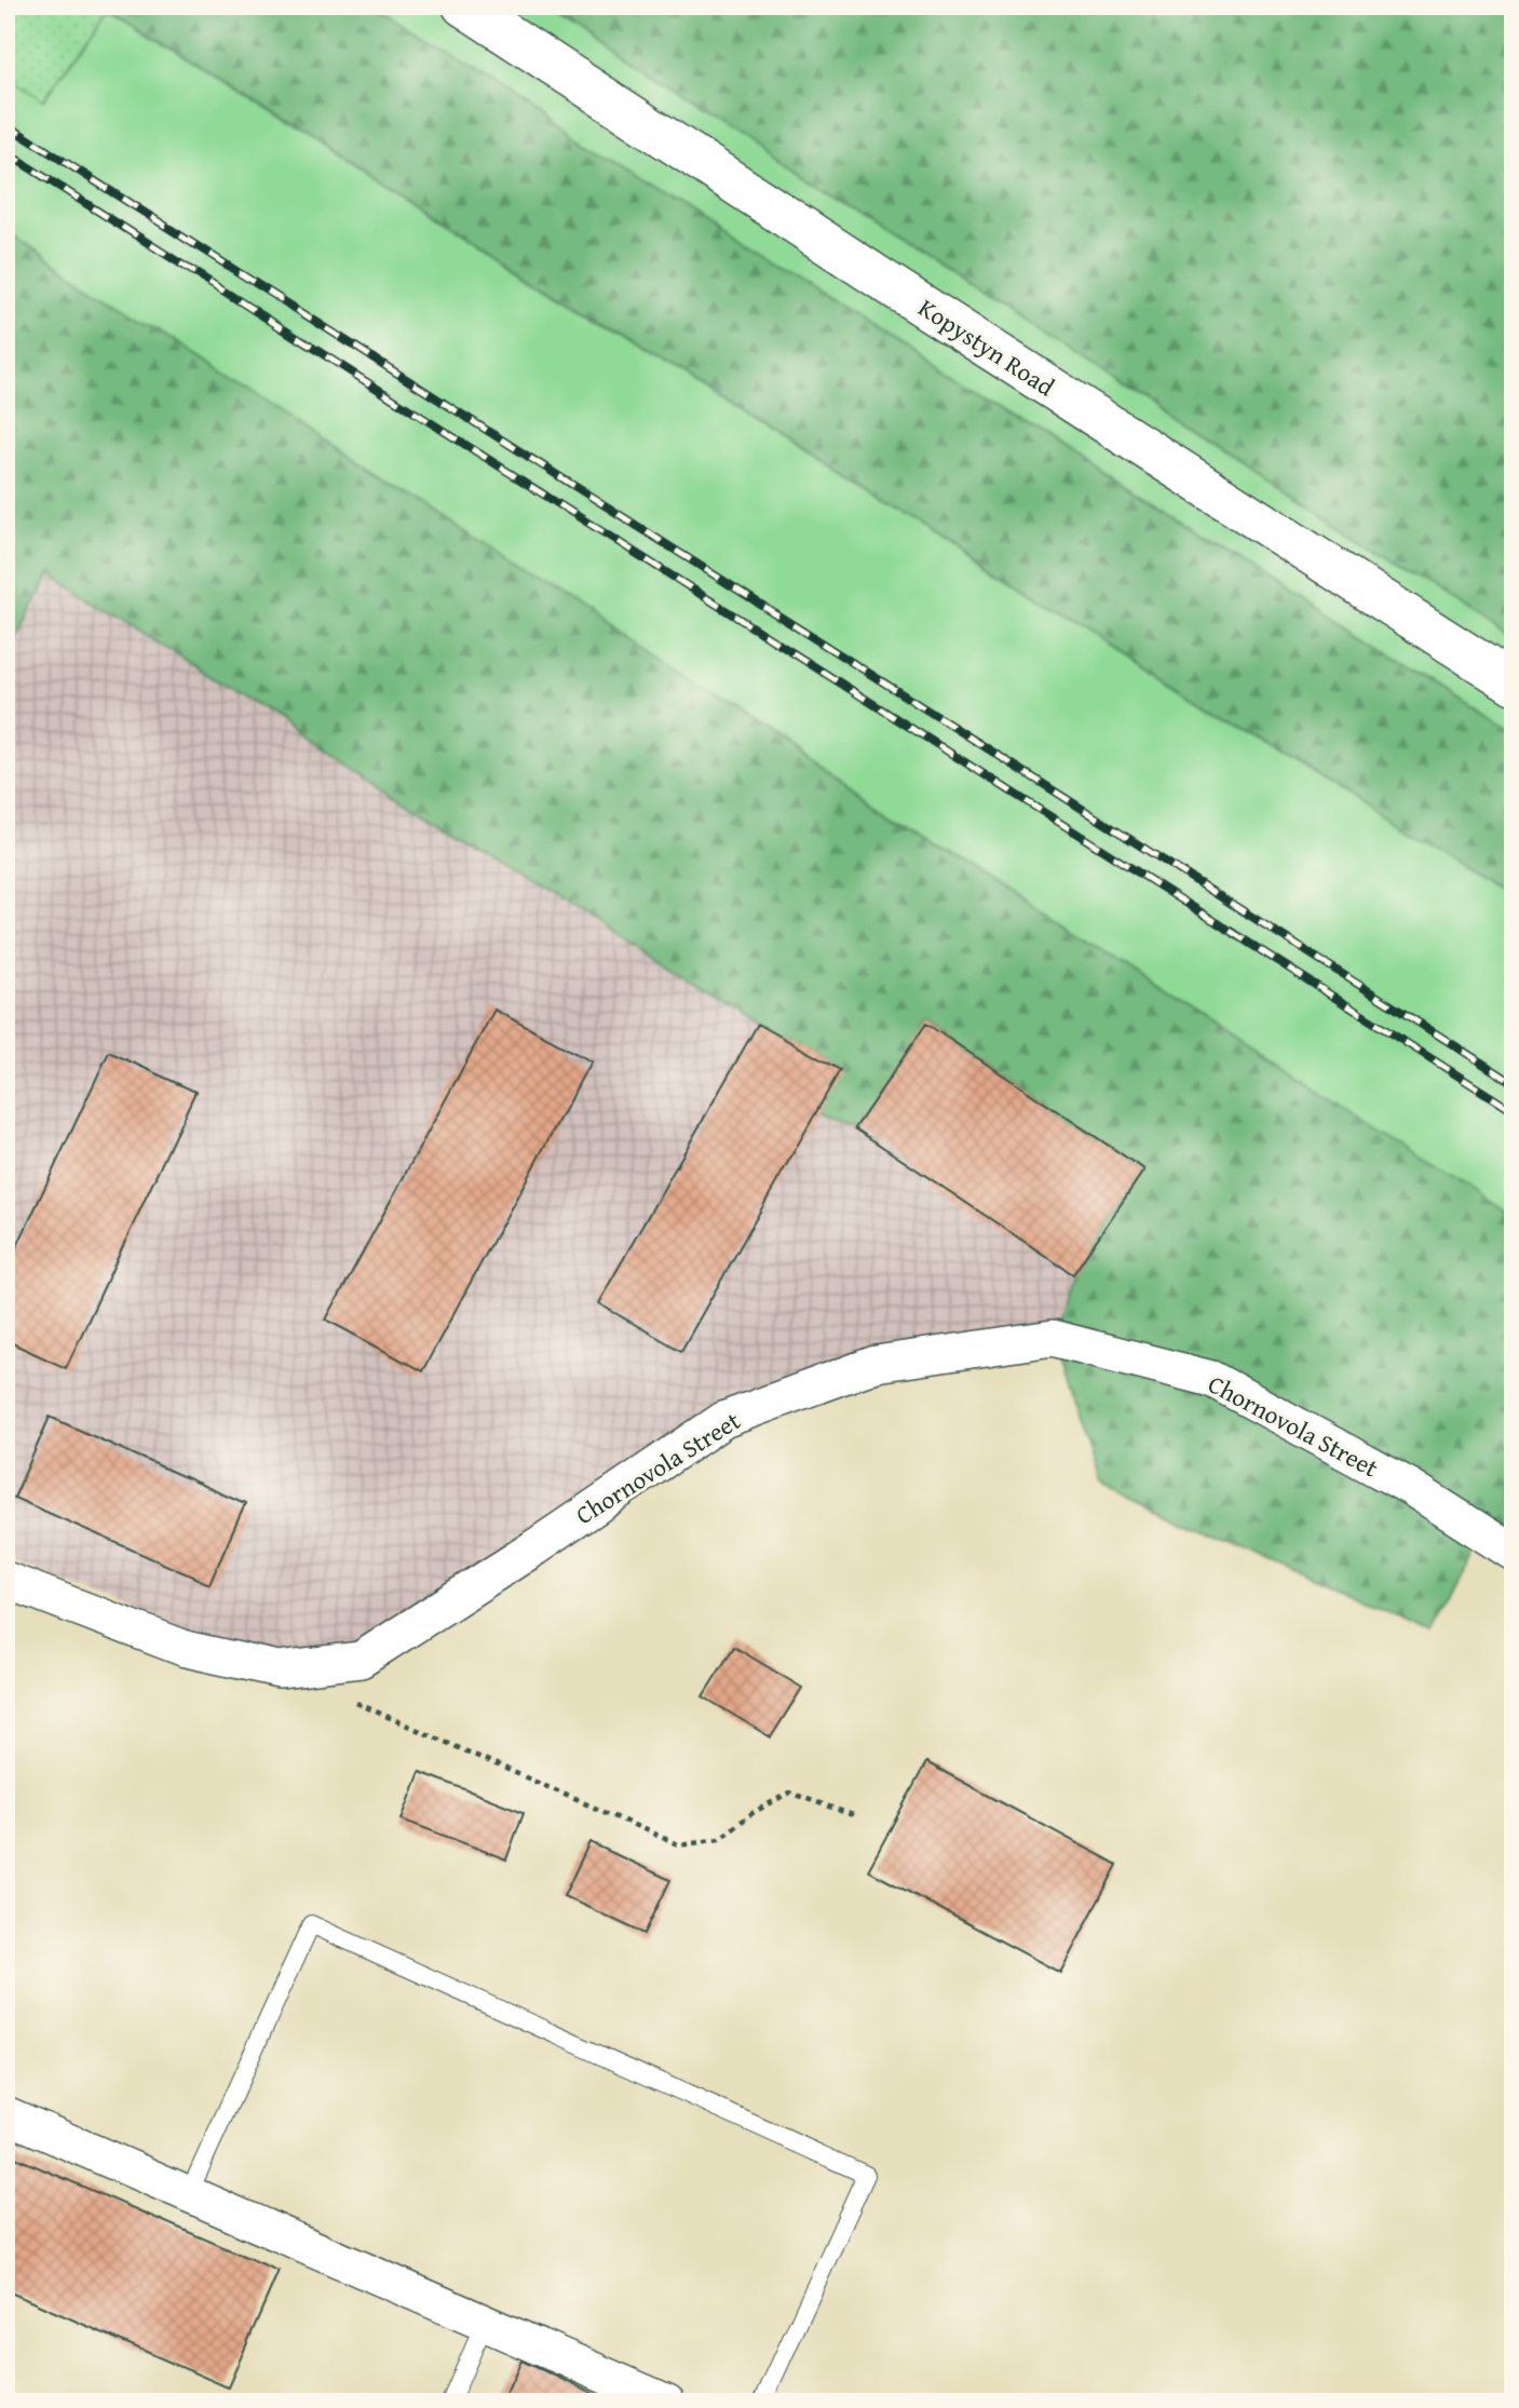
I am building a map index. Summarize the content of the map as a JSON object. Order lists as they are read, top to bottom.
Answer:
{
  "streets": {
    "street": ["Kopystyn Road", "Chornovola Street"]
  }
}
